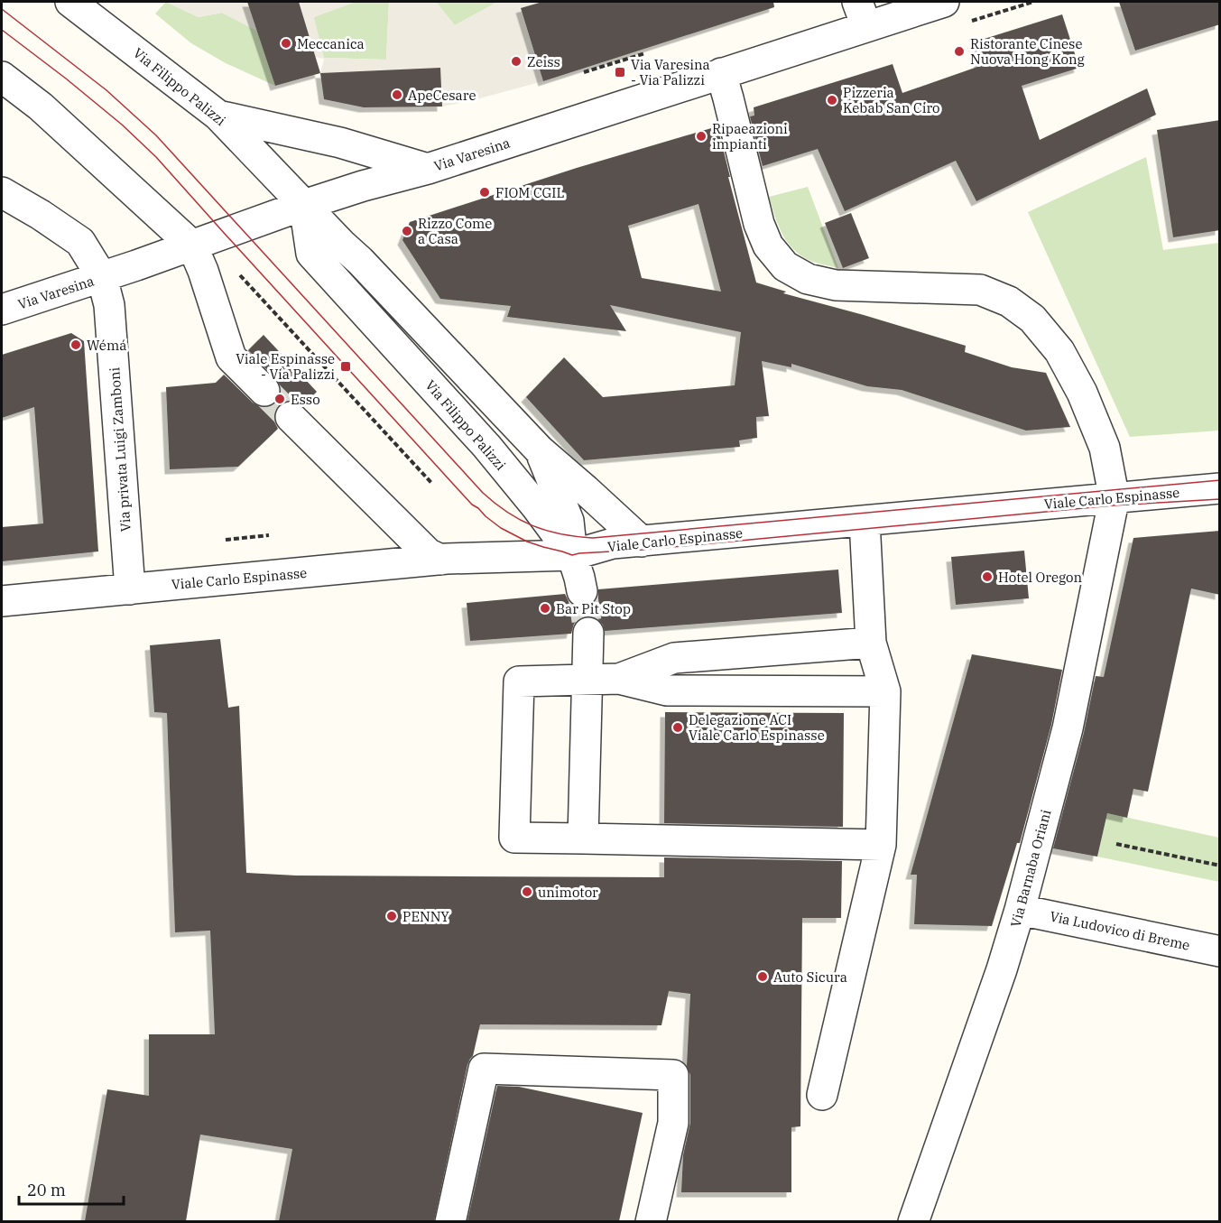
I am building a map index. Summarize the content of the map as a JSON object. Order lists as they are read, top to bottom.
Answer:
{
  "streets": {
    "street": [
      "Via Filippo Palizzi",
      "Via Varesina",
      "Via privata Luigi Zamboni",
      "Viale Carlo Espinasse",
      "Via Barnaba Oriani",
      "Via Ludovico di Breme"
    ]
  },
  "crossings": [
    ["Via Filippo Palizzi", "Via Varesina"],
    ["Via Filippo Palizzi", "Viale Carlo Espinasse"],
    ["Via Varesina", "Via privata Luigi Zamboni"],
    ["Via privata Luigi Zamboni", "Viale Carlo Espinasse"],
    ["Viale Carlo Espinasse", "Via Barnaba Oriani"],
    ["Via Barnaba Oriani", "Via Ludovico di Breme"]
  ],
  "places": {
    "other": [
      "Meccanica",
      "Ristorante Cinese Nuova Hong Kong",
      "Zeiss",
      "ApeCesare",
      "Pizzeria Kebab San Ciro",
      "Ripaeazioni impianti",
      "FIOM CGIL",
      "Rizzo Come a Casa",
      "Wémá",
      "Esso",
      "Hotel Oregon",
      "Bar Pit Stop",
      "Delegazione ACI Viale Carlo Espinasse",
      "unimotor",
      "PENNY",
      "Auto Sicura"
    ],
    "transit": ["Via Varesina - Via Palizzi", "Viale Espinasse - Via Palizzi"]
  },
  "scale_bar": "20 m"
}
